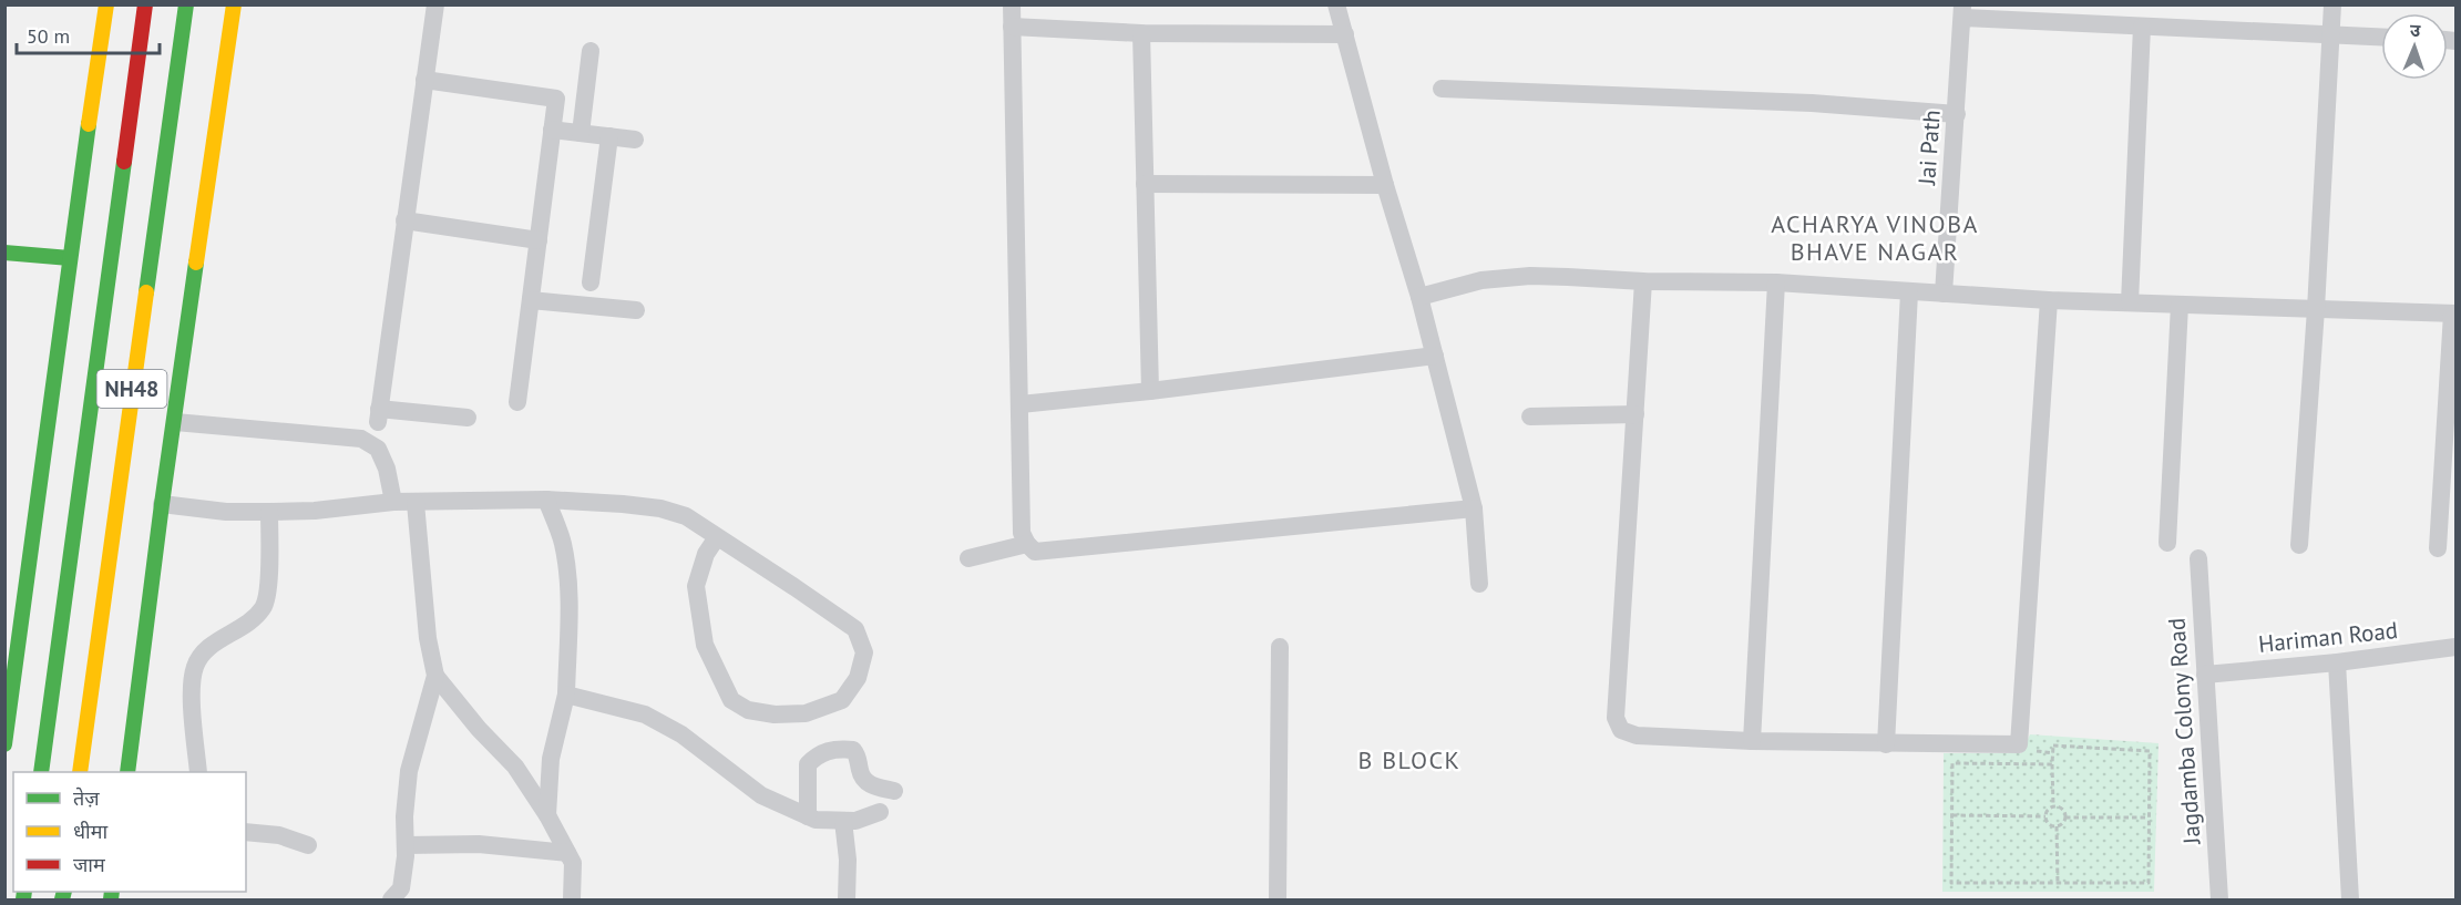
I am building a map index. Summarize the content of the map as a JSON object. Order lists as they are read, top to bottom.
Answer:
{
  "streets": {
    "main road": ["NH48"],
    "street": ["Jai Path", "Hariman Road", "Jagdamba Colony Road"]
  },
  "crossings": [
    ["Hariman Road", "Jagdamba Colony Road"]
  ],
  "districts": ["ACHARYA VINOBA BHAVE NAGAR", "B BLOCK"],
  "legend": ["तेज़", "धीमा", "जाम"],
  "scale_bar": "50 m",
  "north": "top"
}
